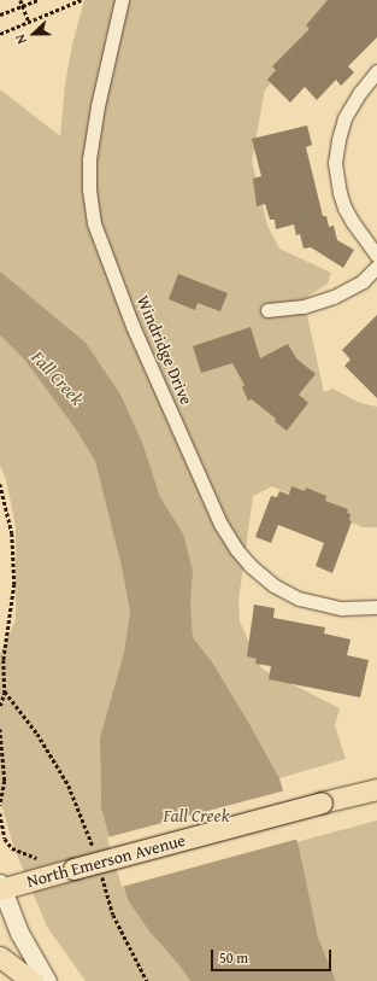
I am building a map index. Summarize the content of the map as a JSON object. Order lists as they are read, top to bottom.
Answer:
{
  "streets": {
    "main road": ["North Emerson Avenue"],
    "street": ["Windridge Drive"]
  },
  "water": ["Fall Creek"],
  "scale_bar": "50 m",
  "north": "left"
}
